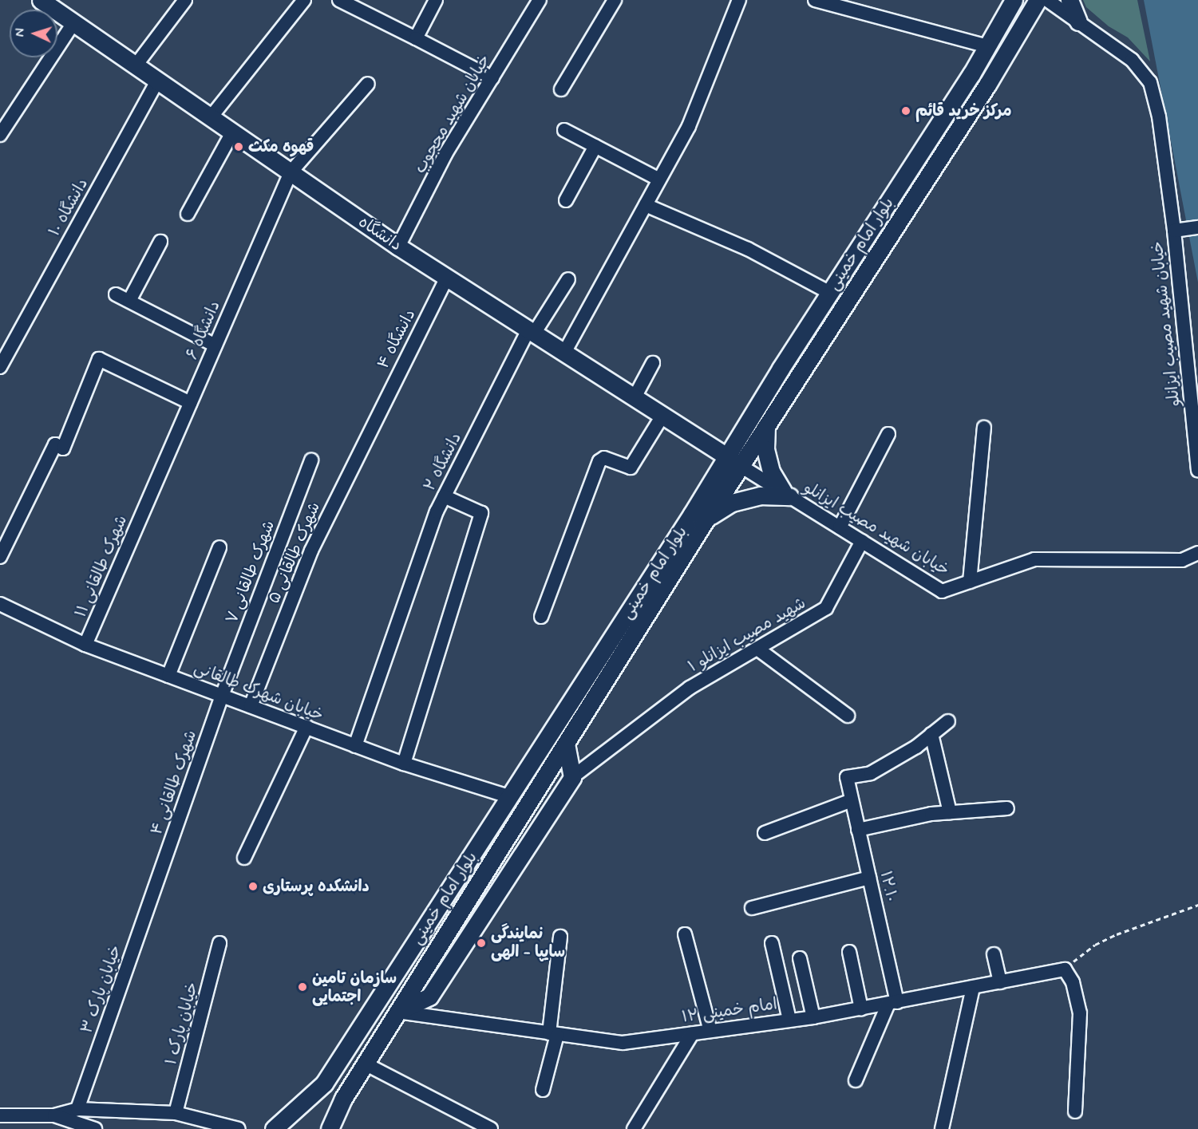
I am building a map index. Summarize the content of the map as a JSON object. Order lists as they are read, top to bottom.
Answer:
{
  "streets": {
    "main road": ["دانشگاه", "بلوار امام خمینی"],
    "street": [
      "خیابان شهید محجوب",
      "دانشگاه ۱۰",
      "خیابان شهید مصیب ایزانلو",
      "دانشگاه ۶",
      "دانشگاه ۴",
      "دانشگاه ۲",
      "شهرک طالقانی ۵",
      "شهرک طالقانی ۱۱",
      "شهرک طالقانی ۷",
      "شهید مصیب ایزانلو ۱",
      "خیابان شهرک طالقانی",
      "شهرک طالقانی ۴",
      "۱۲.۱۰",
      "خیابان پارک ۳",
      "امام خمینی ۱۲",
      "خیابان پارک ۱"
    ]
  },
  "crossings": [
    ["خیابان شهید محجوب", "دانشگاه"],
    ["دانشگاه ۱۰", "دانشگاه"],
    ["دانشگاه", "بلوار امام خمینی"],
    ["دانشگاه", "خیابان شهید مصیب ایزانلو"],
    ["دانشگاه", "دانشگاه ۶"],
    ["دانشگاه", "دانشگاه ۴"],
    ["دانشگاه", "دانشگاه ۲"],
    ["بلوار امام خمینی", "خیابان شهید مصیب ایزانلو"],
    ["بلوار امام خمینی", "خیابان شهرک طالقانی"],
    ["بلوار امام خمینی", "امام خمینی ۱۲"],
    ["خیابان شهید مصیب ایزانلو", "شهید مصیب ایزانلو ۱"],
    ["دانشگاه ۶", "شهرک طالقانی ۱۱"],
    ["دانشگاه ۴", "شهرک طالقانی ۵"],
    ["دانشگاه ۲", "خیابان شهرک طالقانی"],
    ["شهرک طالقانی ۵", "خیابان شهرک طالقانی"],
    ["شهرک طالقانی ۱۱", "خیابان شهرک طالقانی"],
    ["شهرک طالقانی ۷", "خیابان شهرک طالقانی"],
    ["شهرک طالقانی ۷", "شهرک طالقانی ۴"],
    ["خیابان شهرک طالقانی", "شهرک طالقانی ۴"],
    ["شهرک طالقانی ۴", "خیابان پارک ۳"],
    ["۱۲.۱۰", "امام خمینی ۱۲"]
  ],
  "places": [
    "مرکز خرید قائم",
    "قهوه مکث",
    "دانشکده پرستاری",
    "نمایندگی سایپا - الهی",
    "سازمان تامین اجتمایی"
  ],
  "north": "left"
}
